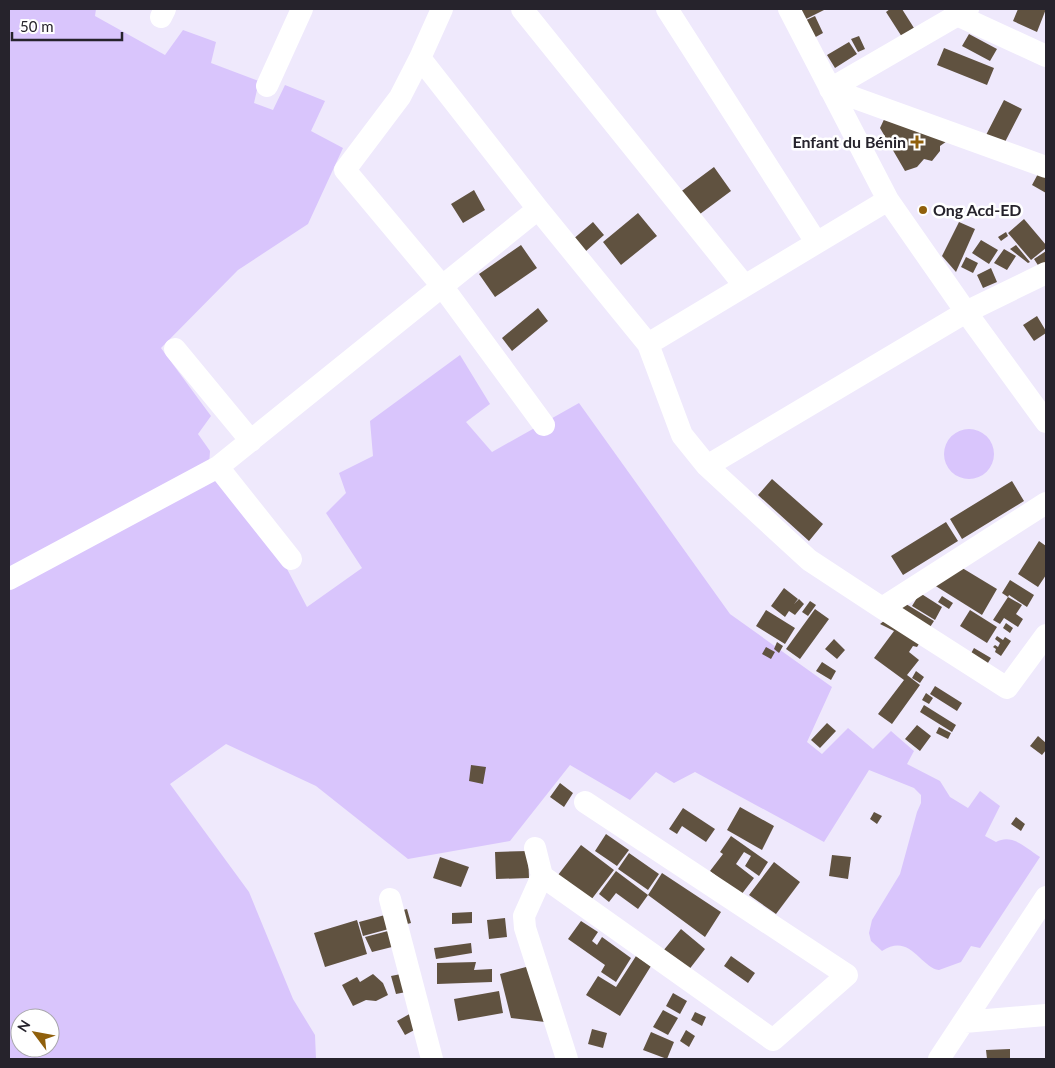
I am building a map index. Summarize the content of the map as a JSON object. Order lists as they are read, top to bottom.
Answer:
{
  "places": {
    "health": ["Enfant du Bénin"],
    "other": ["Ong Acd-ED"]
  },
  "scale_bar": "50 m",
  "north": "top left"
}
